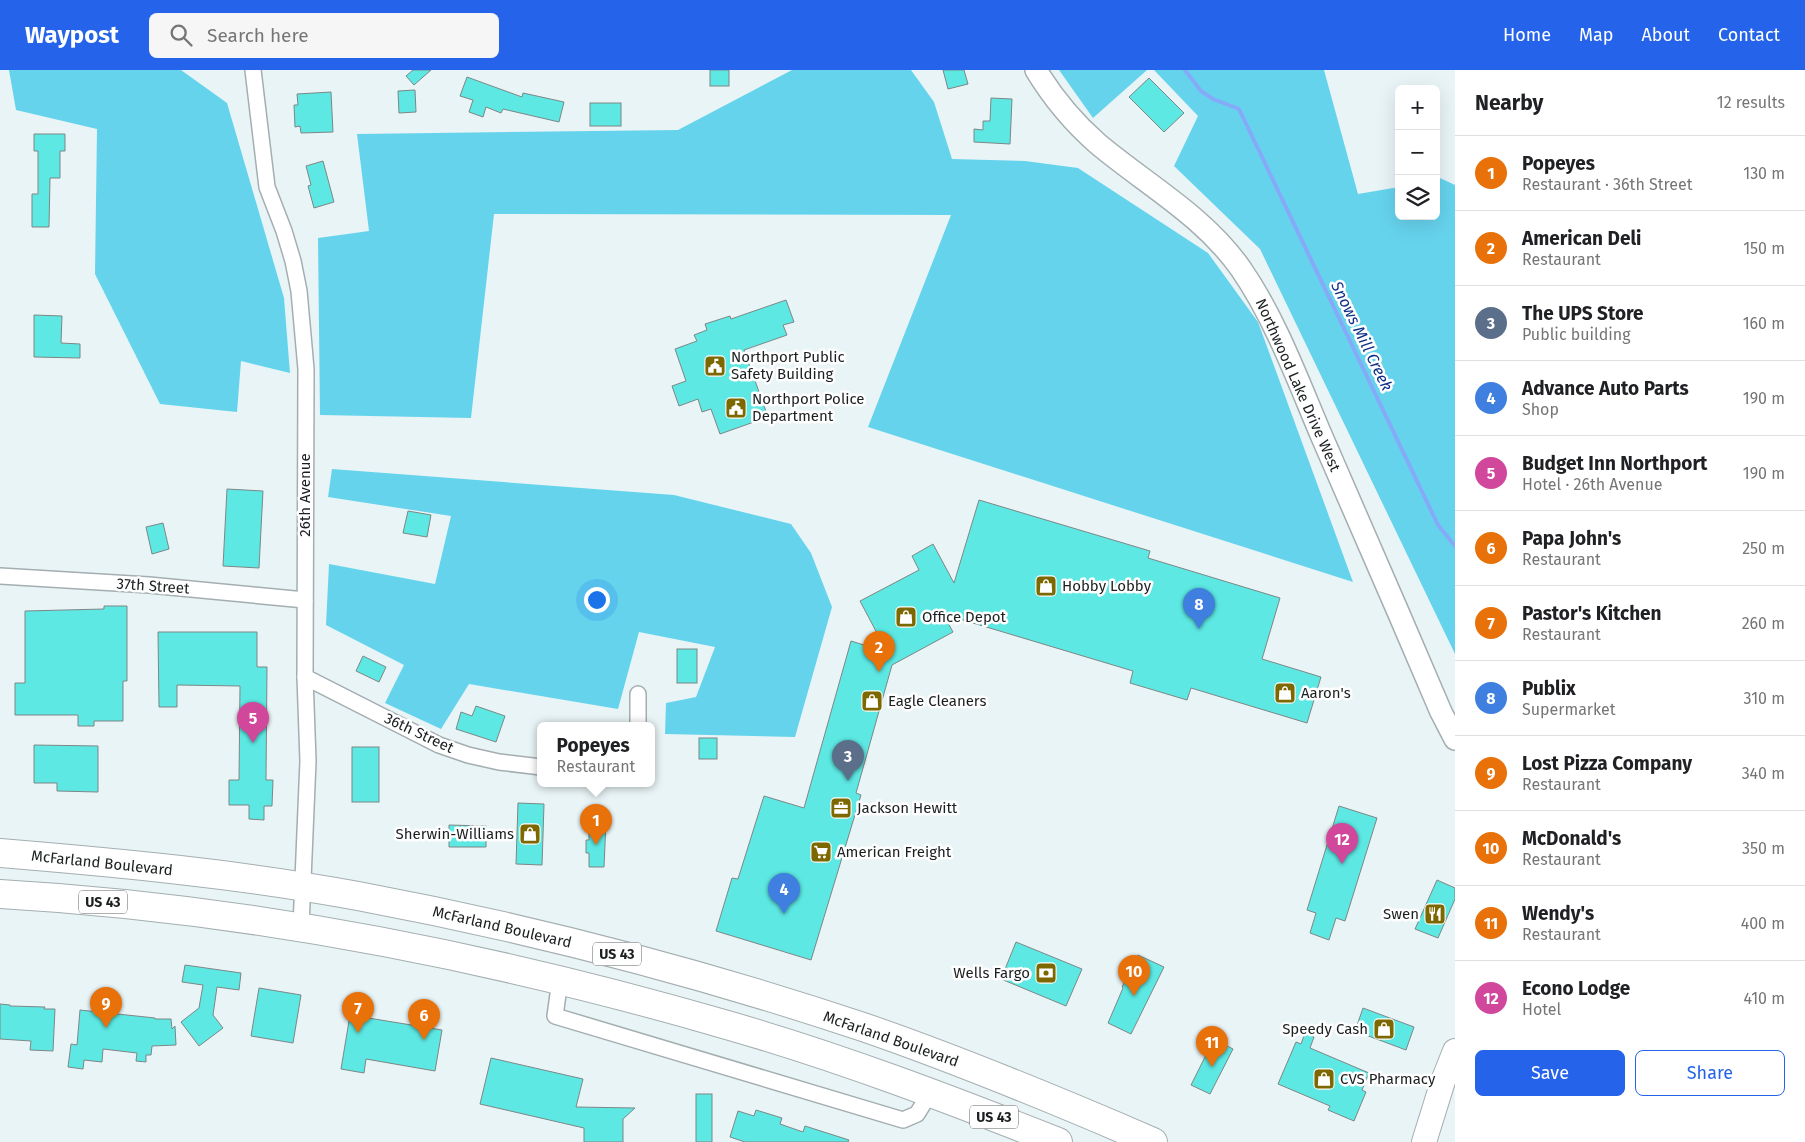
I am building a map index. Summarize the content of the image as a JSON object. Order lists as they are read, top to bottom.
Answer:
{
  "streets": {
    "highway": ["McFarland Boulevard", "US 43"],
    "street": [
      "Northwood Lake Drive West",
      "26th Avenue",
      "37th Street",
      "36th Street"
    ]
  },
  "crossings": [
    ["26th Avenue", "37th Street"],
    ["26th Avenue", "36th Street"],
    ["26th Avenue", "McFarland Boulevard"],
    ["26th Avenue", "US 43"]
  ],
  "water": ["Snows Mill Creek"],
  "places": {
    "public building": ["Northport Public Safety Building", "Northport Police Department"],
    "shop": [
      "Hobby Lobby",
      "Office Depot",
      "Aaron's",
      "Eagle Cleaners",
      "Sherwin-Williams",
      "Speedy Cash",
      "CVS Pharmacy"
    ],
    "office": ["Jackson Hewitt"],
    "supermarket": ["American Freight"],
    "restaurant": ["Swen"],
    "bank": ["Wells Fargo"]
  },
  "page": {
    "header": "Waypost",
    "search": "Search here",
    "nav": [
      "Home",
      "Map",
      "About",
      "Contact"
    ],
    "heading": ["Nearby", "12 results"],
    "map_buttons": ["+", "−"],
    "list": [
      {
        "mark": "1",
        "name": "Popeyes",
        "note": "Restaurant · 36th Street",
        "value": "130 m"
      },
      {
        "mark": "2",
        "name": "American Deli",
        "note": "Restaurant",
        "value": "150 m"
      },
      {
        "mark": "3",
        "name": "The UPS Store",
        "note": "Public building",
        "value": "160 m"
      },
      {
        "mark": "4",
        "name": "Advance Auto Parts",
        "note": "Shop",
        "value": "190 m"
      },
      {
        "mark": "5",
        "name": "Budget Inn Northport",
        "note": "Hotel · 26th Avenue",
        "value": "190 m"
      },
      {
        "mark": "6",
        "name": "Papa John's",
        "note": "Restaurant",
        "value": "250 m"
      },
      {
        "mark": "7",
        "name": "Pastor's Kitchen",
        "note": "Restaurant",
        "value": "260 m"
      },
      {
        "mark": "8",
        "name": "Publix",
        "note": "Supermarket",
        "value": "310 m"
      },
      {
        "mark": "9",
        "name": "Lost Pizza Company",
        "note": "Restaurant",
        "value": "340 m"
      },
      {
        "mark": "10",
        "name": "McDonald's",
        "note": "Restaurant",
        "value": "350 m"
      },
      {
        "mark": "11",
        "name": "Wendy's",
        "note": "Restaurant",
        "value": "400 m"
      },
      {
        "mark": "12",
        "name": "Econo Lodge",
        "note": "Hotel",
        "value": "410 m"
      }
    ],
    "pins": [
      "8",
      "2",
      "5",
      "3",
      "1",
      "12",
      "4",
      "10",
      "9",
      "7",
      "6",
      "11"
    ],
    "popup": ["Popeyes", "Restaurant"],
    "buttons": ["Save", "Share"]
  }
}
